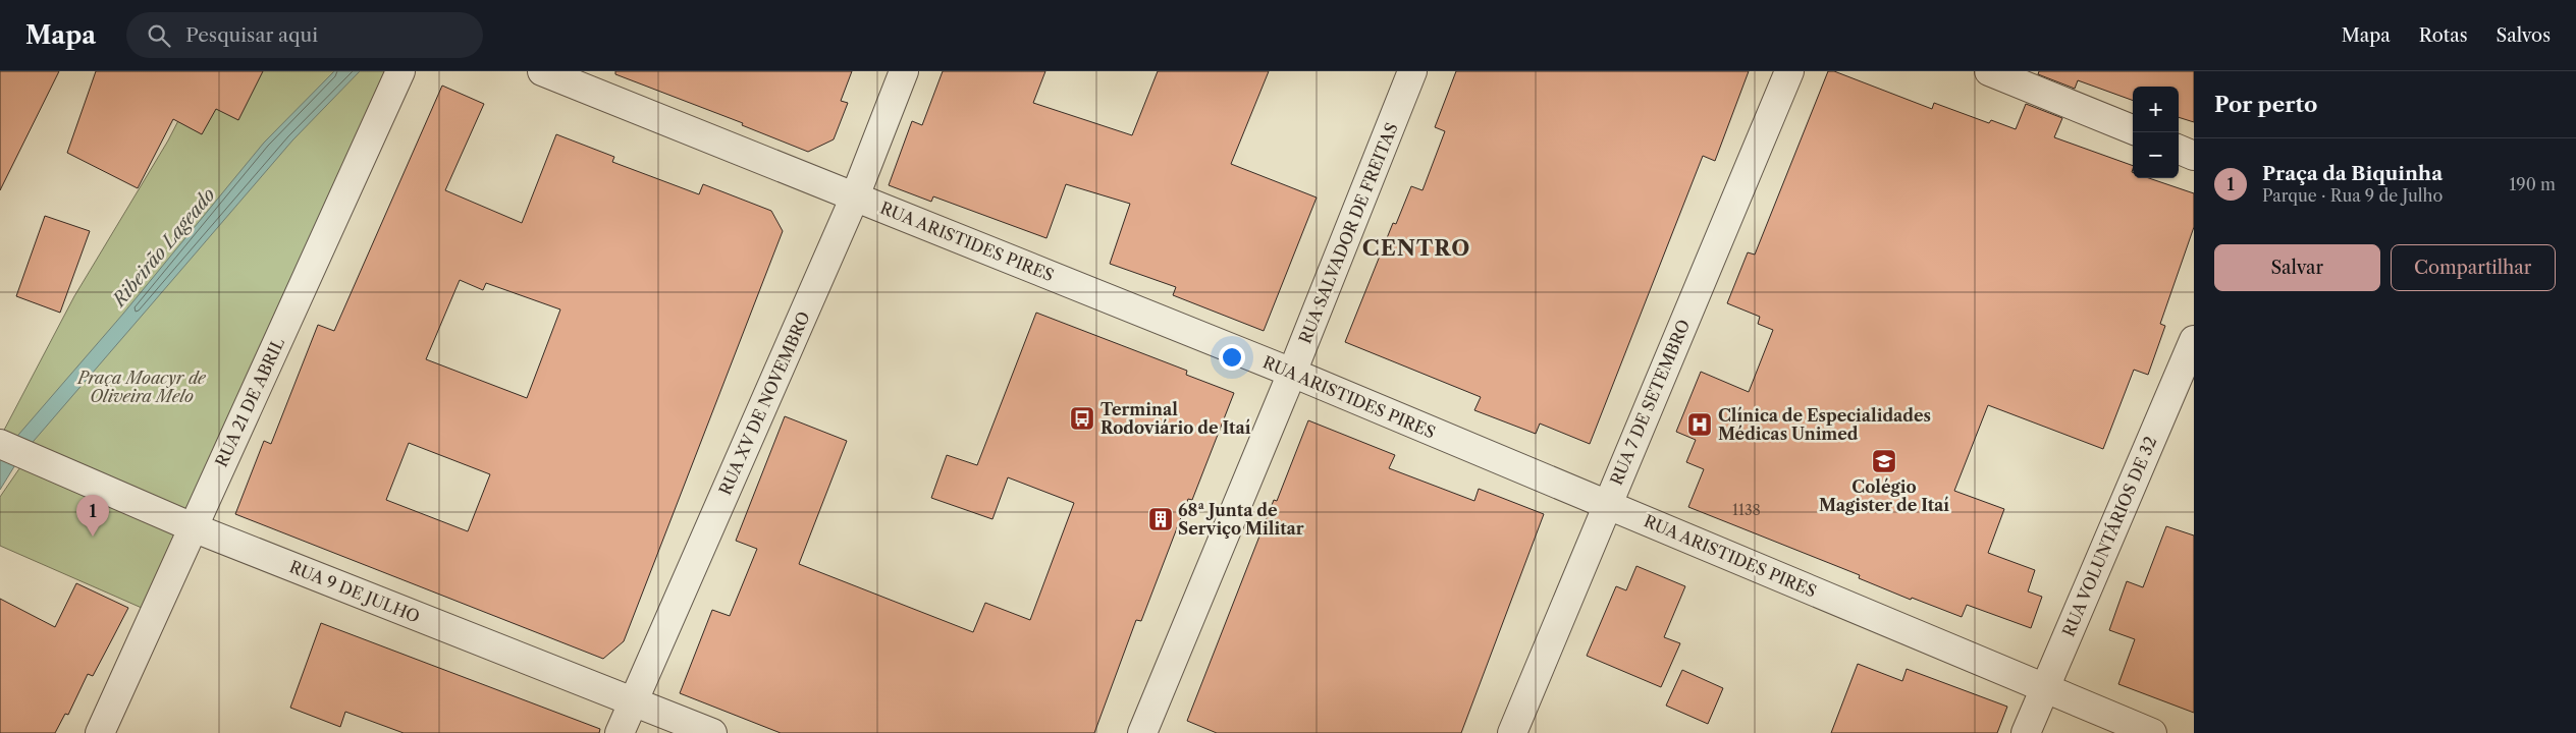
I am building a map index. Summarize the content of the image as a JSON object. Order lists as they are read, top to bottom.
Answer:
{
  "streets": {
    "street": [
      "RUA SALVADOR DE FREITAS",
      "RUA ARISTIDES PIRES",
      "RUA 21 DE ABRIL",
      "RUA 7 DE SETEMBRO",
      "RUA XV DE NOVEMBRO",
      "RUA VOLUNTÁRIOS DE 32",
      "RUA 9 DE JULHO"
    ]
  },
  "crossings": [
    ["RUA SALVADOR DE FREITAS", "RUA ARISTIDES PIRES"],
    ["RUA ARISTIDES PIRES", "RUA 7 DE SETEMBRO"],
    ["RUA ARISTIDES PIRES", "RUA XV DE NOVEMBRO"],
    ["RUA ARISTIDES PIRES", "RUA VOLUNTÁRIOS DE 32"],
    ["RUA 21 DE ABRIL", "RUA 9 DE JULHO"],
    ["RUA XV DE NOVEMBRO", "RUA 9 DE JULHO"]
  ],
  "districts": ["CENTRO"],
  "water": ["Ribeirão Lageado"],
  "parks": ["Praça Moacyr de Oliveira Melo"],
  "places": {
    "bus stop": ["Terminal Rodoviário de Itaí"],
    "hospital": ["Clínica de Especialidades Médicas Unimed"],
    "school or university": ["Colégio Magister de Itaí"],
    "building": ["68ª Junta de Serviço Militar"]
  },
  "house_numbers": ["1138"],
  "page": {
    "header": "Mapa",
    "search": "Pesquisar aqui",
    "nav": ["Mapa", "Rotas", "Salvos"],
    "heading": "Por perto",
    "map_buttons": ["+", "−"],
    "list": [
      {
        "mark": "1",
        "name": "Praça da Biquinha",
        "note": "Parque · Rua 9 de Julho",
        "value": "190 m"
      }
    ],
    "buttons": ["Salvar", "Compartilhar"],
    "pins": "1"
  }
}
